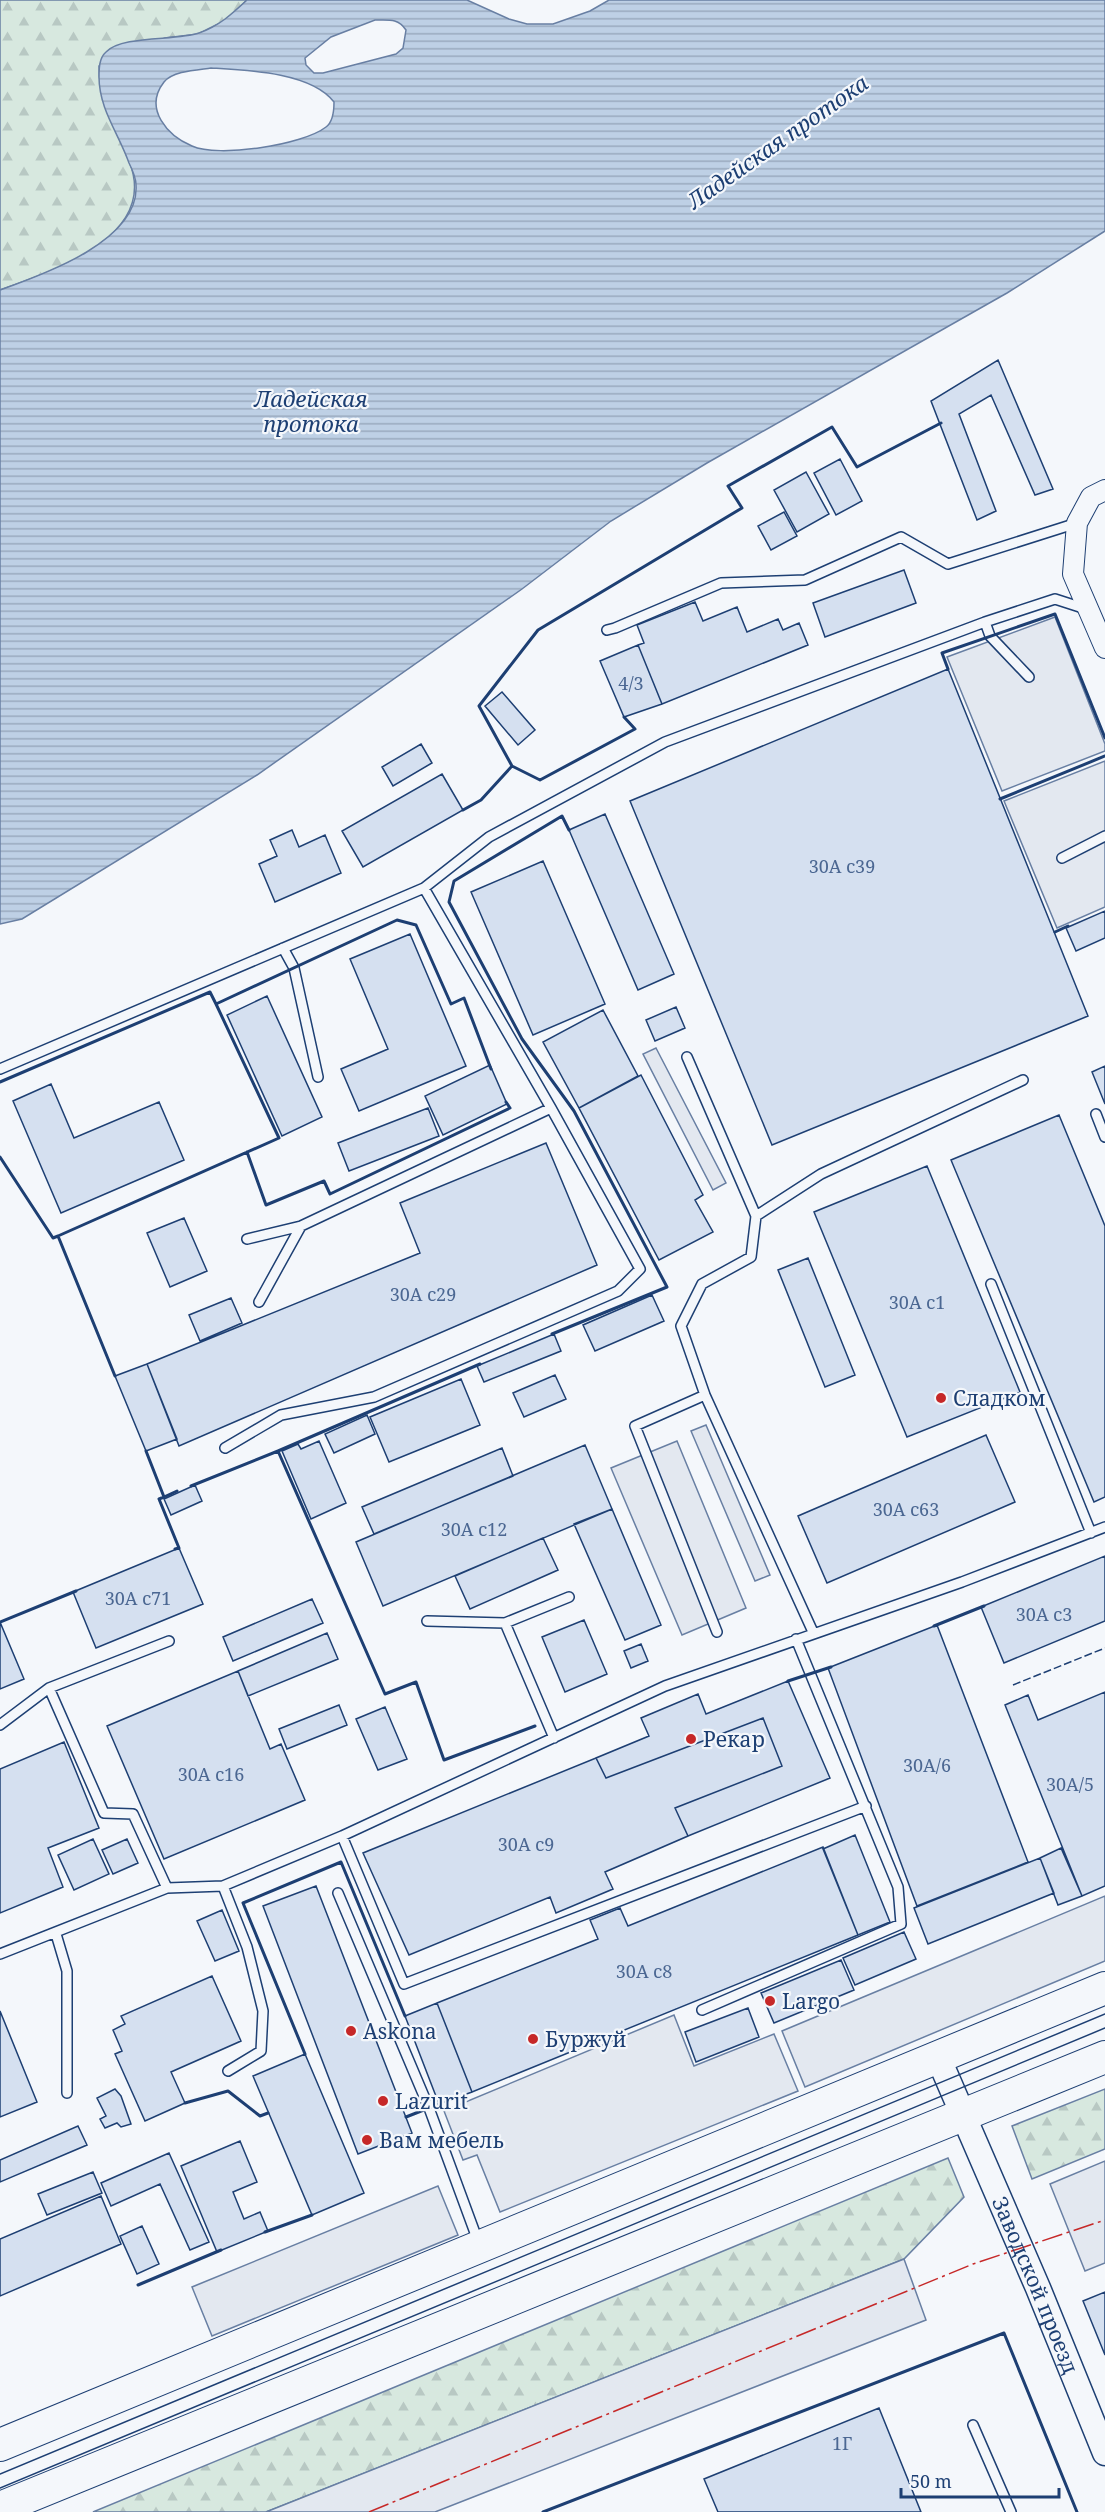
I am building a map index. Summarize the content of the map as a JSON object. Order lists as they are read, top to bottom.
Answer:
{
  "streets": {
    "street": ["Заводской проезд"]
  },
  "water": ["Ладейская протока"],
  "places": [
    "Сладком",
    "Рекар",
    "Largo",
    "Askona",
    "Буржуй",
    "Lazurit",
    "Вам мебель"
  ],
  "house_numbers": [
    "4/3",
    "30А с39",
    "30А с29",
    "30А с1",
    "30А с63",
    "30А с12",
    "30А с71",
    "30А с3",
    "30А/6",
    "30А с16",
    "30А/5",
    "30А с9",
    "30А с8",
    "1Г"
  ],
  "scale_bar": "50 m"
}
